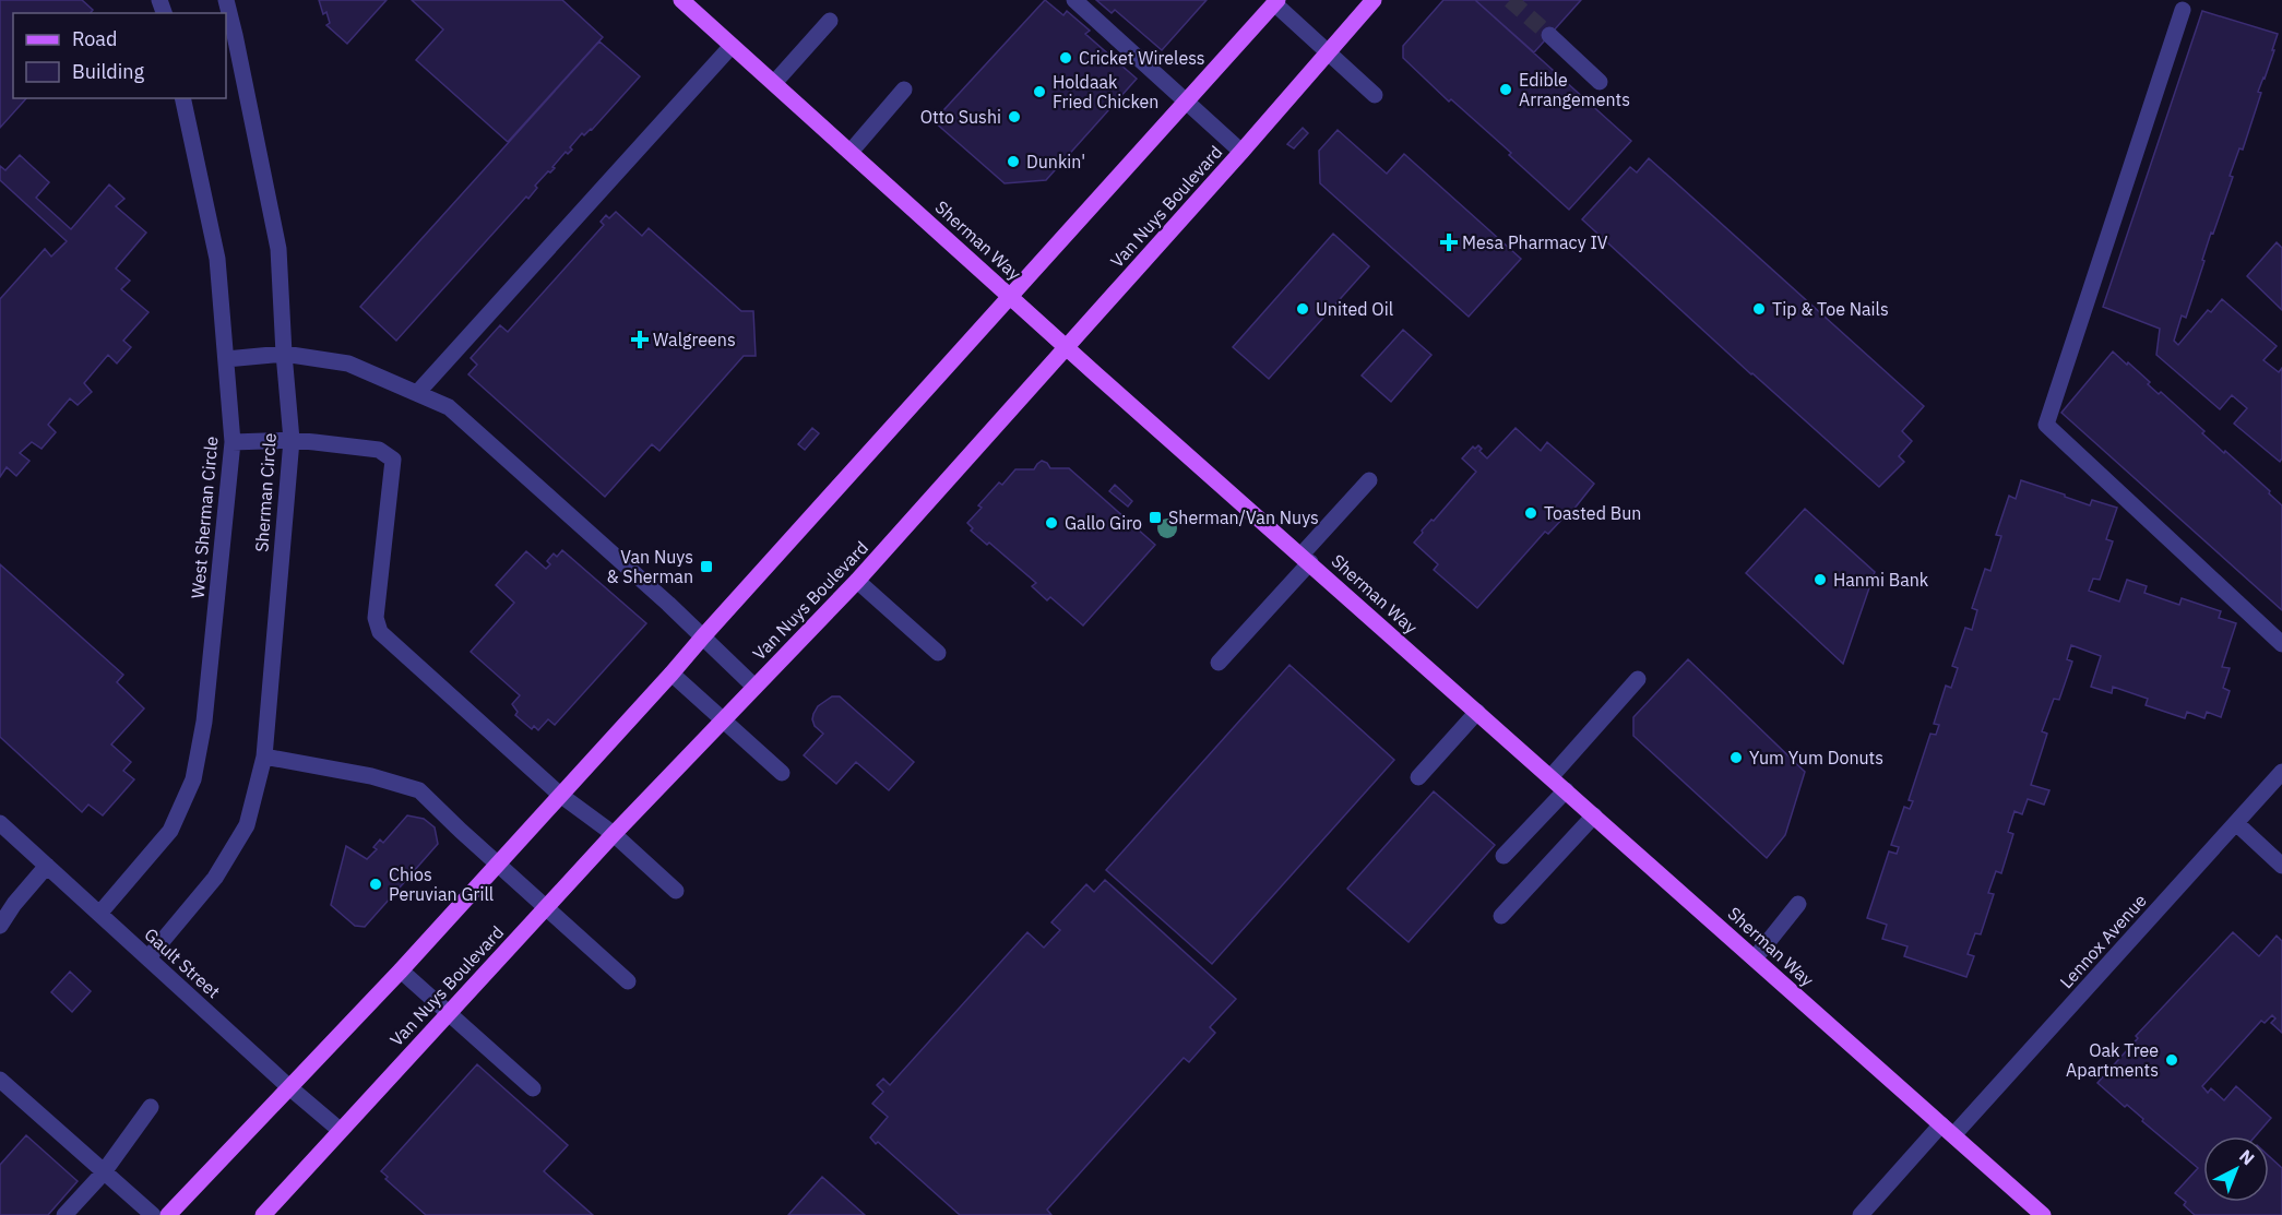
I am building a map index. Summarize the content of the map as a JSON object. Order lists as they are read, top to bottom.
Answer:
{
  "streets": {
    "main road": ["Van Nuys Boulevard", "Sherman Way"],
    "street": [
      "Sherman Circle",
      "West Sherman Circle",
      "Lennox Avenue",
      "Gault Street"
    ]
  },
  "crossings": [
    ["Van Nuys Boulevard", "Sherman Way"],
    ["Van Nuys Boulevard", "Gault Street"],
    ["Sherman Way", "Lennox Avenue"],
    ["Sherman Circle", "Gault Street"],
    ["West Sherman Circle", "Gault Street"]
  ],
  "places": {
    "other": [
      "Cricket Wireless",
      "Edible Arrangements",
      "Holdaak Fried Chicken",
      "Otto Sushi",
      "Dunkin'",
      "United Oil",
      "Tip & Toe Nails",
      "Toasted Bun",
      "Gallo Giro",
      "Hanmi Bank",
      "Yum Yum Donuts",
      "Chios Peruvian Grill",
      "Oak Tree Apartments"
    ],
    "health": ["Mesa Pharmacy IV", "Walgreens"],
    "transit": ["Sherman/Van Nuys", "Van Nuys & Sherman"]
  },
  "legend": ["Road", "Building"],
  "north": "top right"
}
